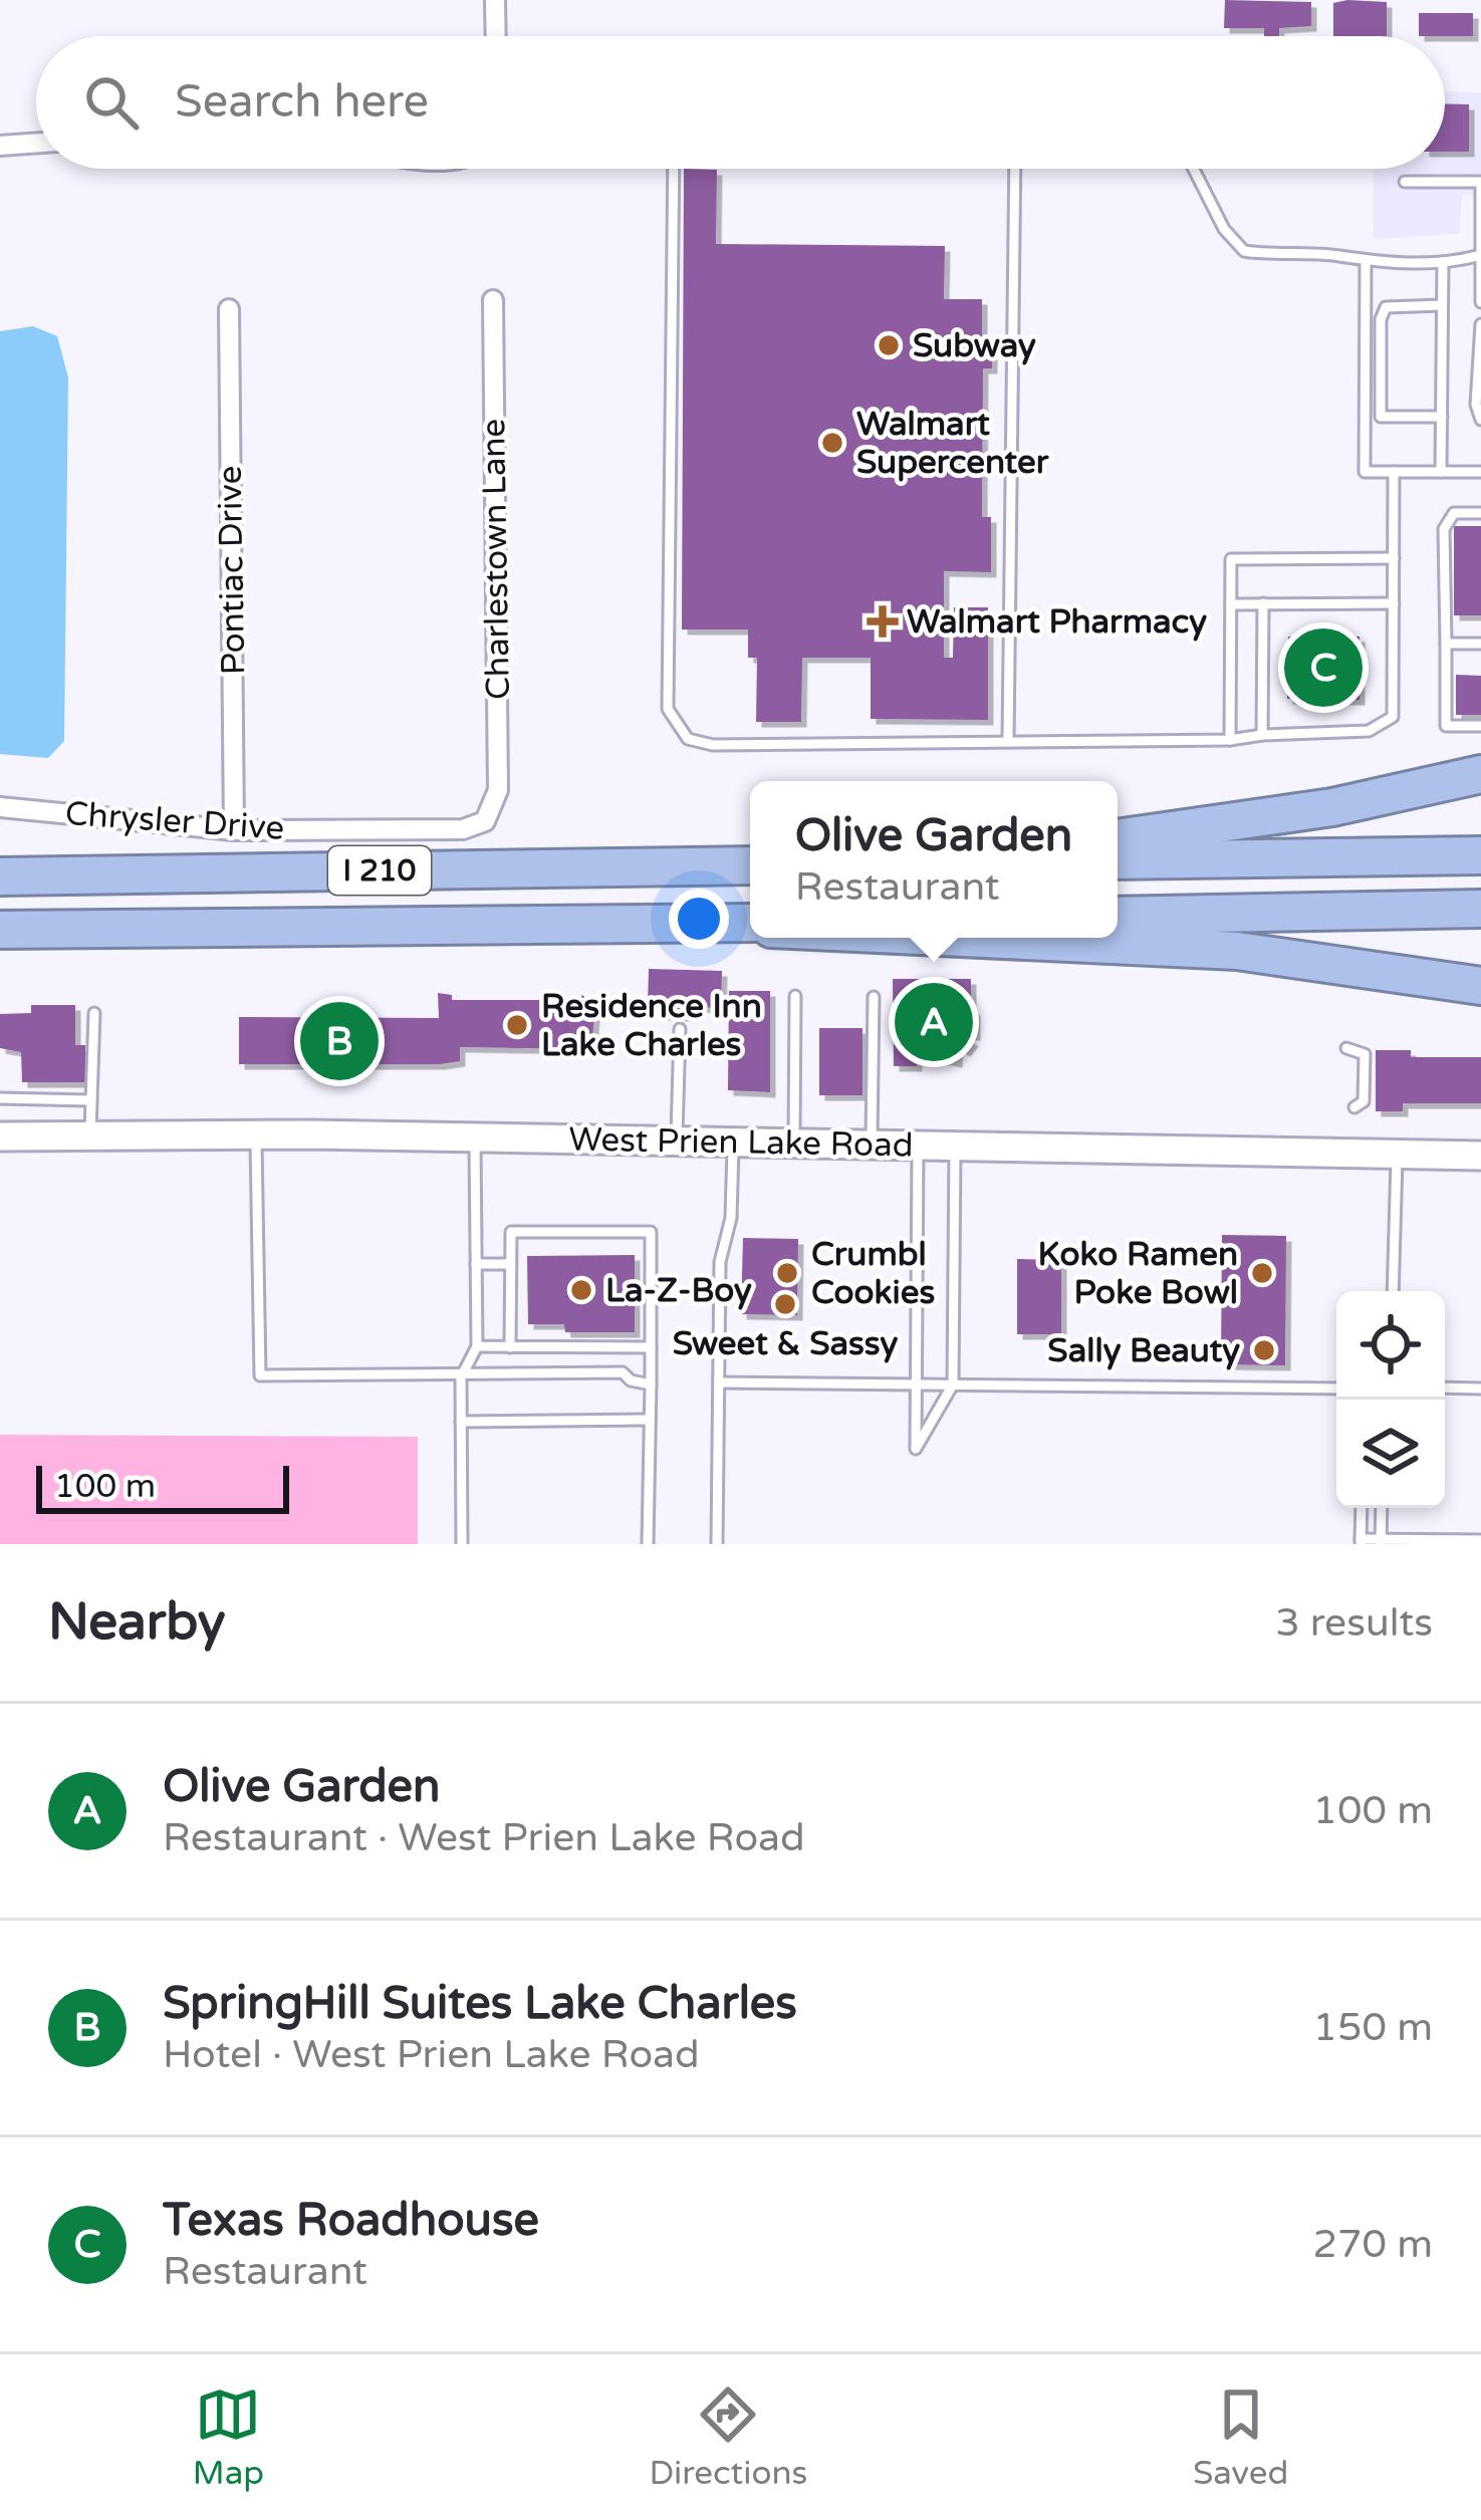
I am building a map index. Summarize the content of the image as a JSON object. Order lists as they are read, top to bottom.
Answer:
{
  "streets": {
    "highway": ["I 210"],
    "street": [
      "Charlestown Lane",
      "Pontiac Drive",
      "Chrysler Drive",
      "West Prien Lake Road"
    ]
  },
  "crossings": [
    ["Charlestown Lane", "Chrysler Drive"],
    ["Pontiac Drive", "Chrysler Drive"]
  ],
  "places": {
    "other": [
      "Subway",
      "Walmart Supercenter",
      "Residence Inn Lake Charles",
      "Crumbl Cookies",
      "Koko Ramen Poke Bowl",
      "La-Z-Boy",
      "Sweet & Sassy",
      "Sally Beauty"
    ],
    "health": ["Walmart Pharmacy"]
  },
  "scale_bar": "100 m",
  "page": {
    "search": "Search here",
    "pins": ["C", "A", "B"],
    "popup": ["Olive Garden", "Restaurant"],
    "scale": "100 m",
    "heading": ["Nearby", "3 results"],
    "list": [
      {
        "mark": "A",
        "name": "Olive Garden",
        "note": "Restaurant · West Prien Lake Road",
        "value": "100 m"
      },
      {
        "mark": "B",
        "name": "SpringHill Suites Lake Charles",
        "note": "Hotel · West Prien Lake Road",
        "value": "150 m"
      },
      {
        "mark": "C",
        "name": "Texas Roadhouse",
        "note": "Restaurant",
        "value": "270 m"
      }
    ],
    "nav": ["Map", "Directions", "Saved"]
  }
}
